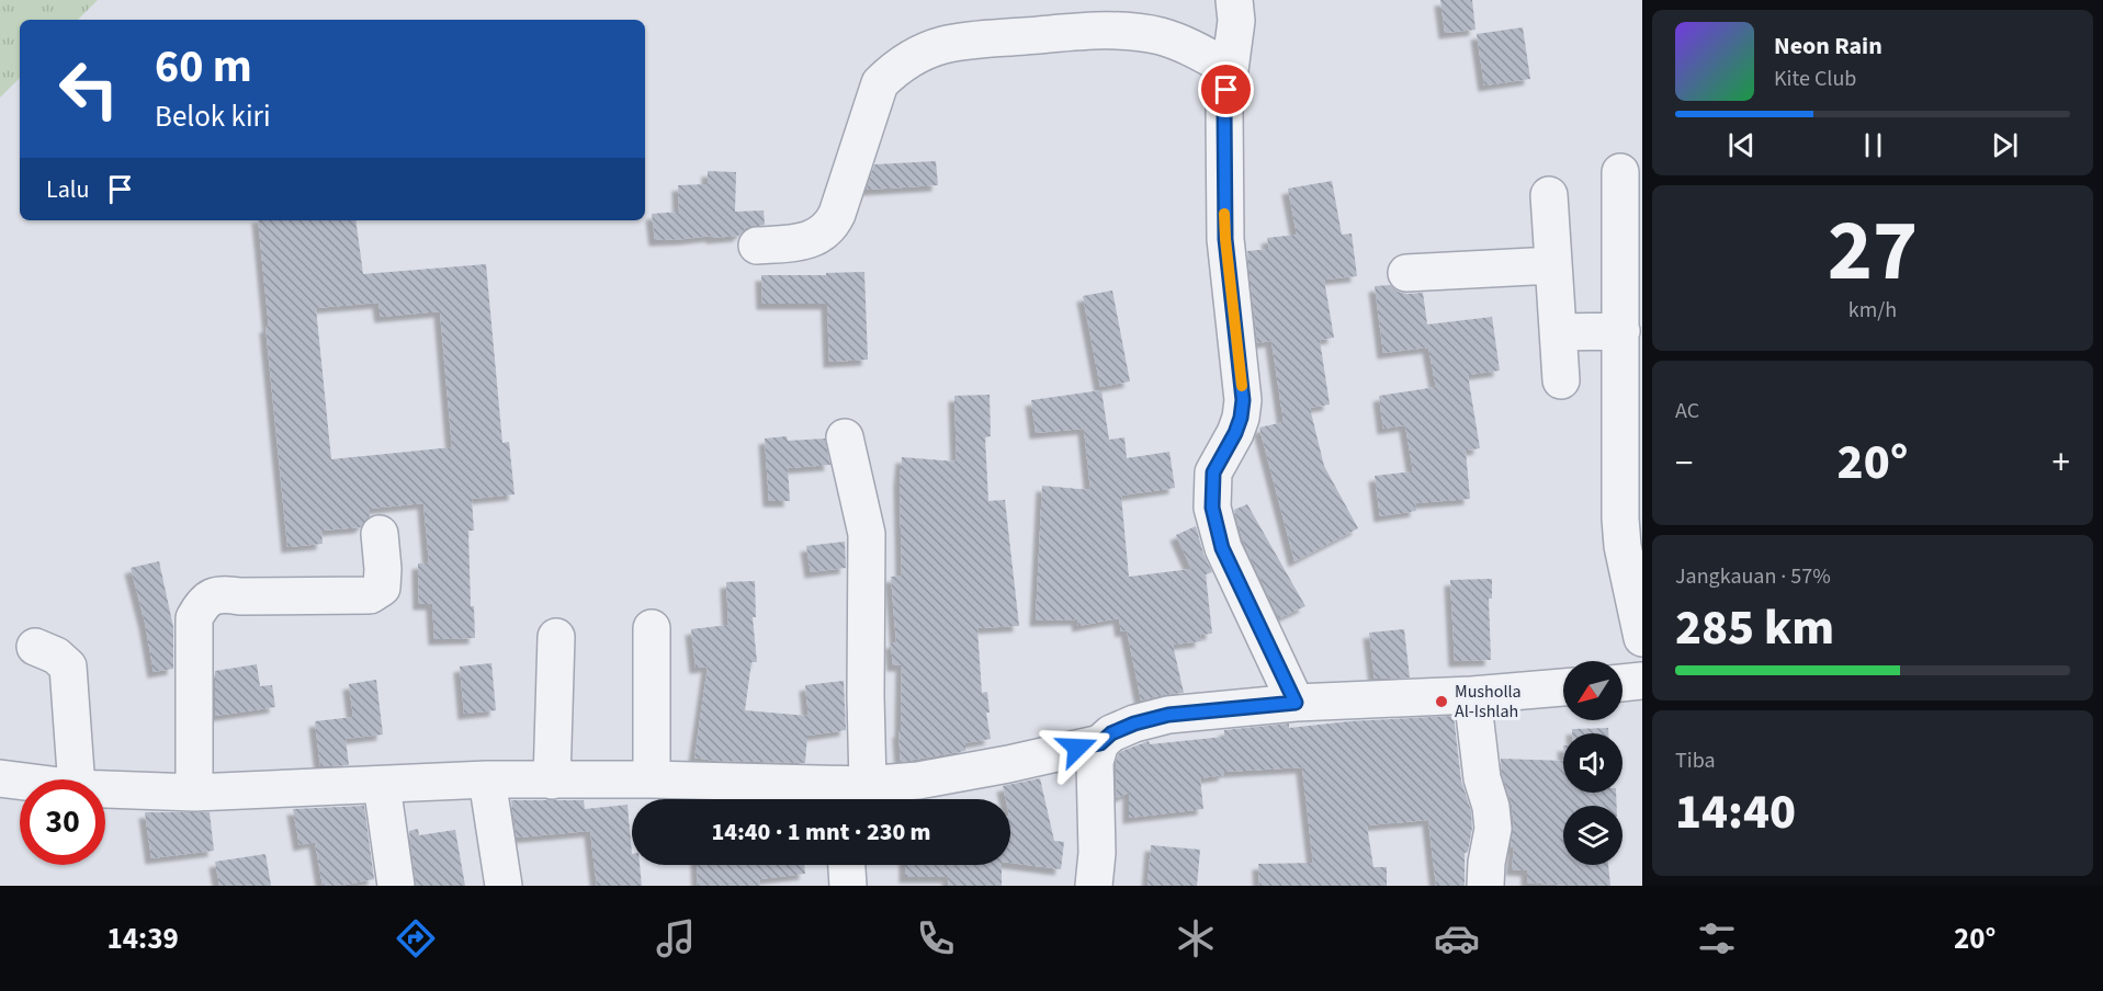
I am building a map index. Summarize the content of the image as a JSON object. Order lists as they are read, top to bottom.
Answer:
{
  "places": ["Musholla Al-Ishlah"],
  "north": "bottom left",
  "page": {
    "turn": ["60 m", "Belok kiri"],
    "song": ["Neon Rain", "Kite Club"],
    "then": "Lalu",
    "tile": [
      ["27", "km/h"],
      "AC",
      ["Jangkauan · 57%", "285 km"],
      ["Tiba", "14:40"]
    ],
    "heat": ["−", "20°", "+"],
    "limit": "30",
    "trip": "14:40 · 1 mnt · 230 m",
    "tabs": ["14:39", "20°"]
  }
}
